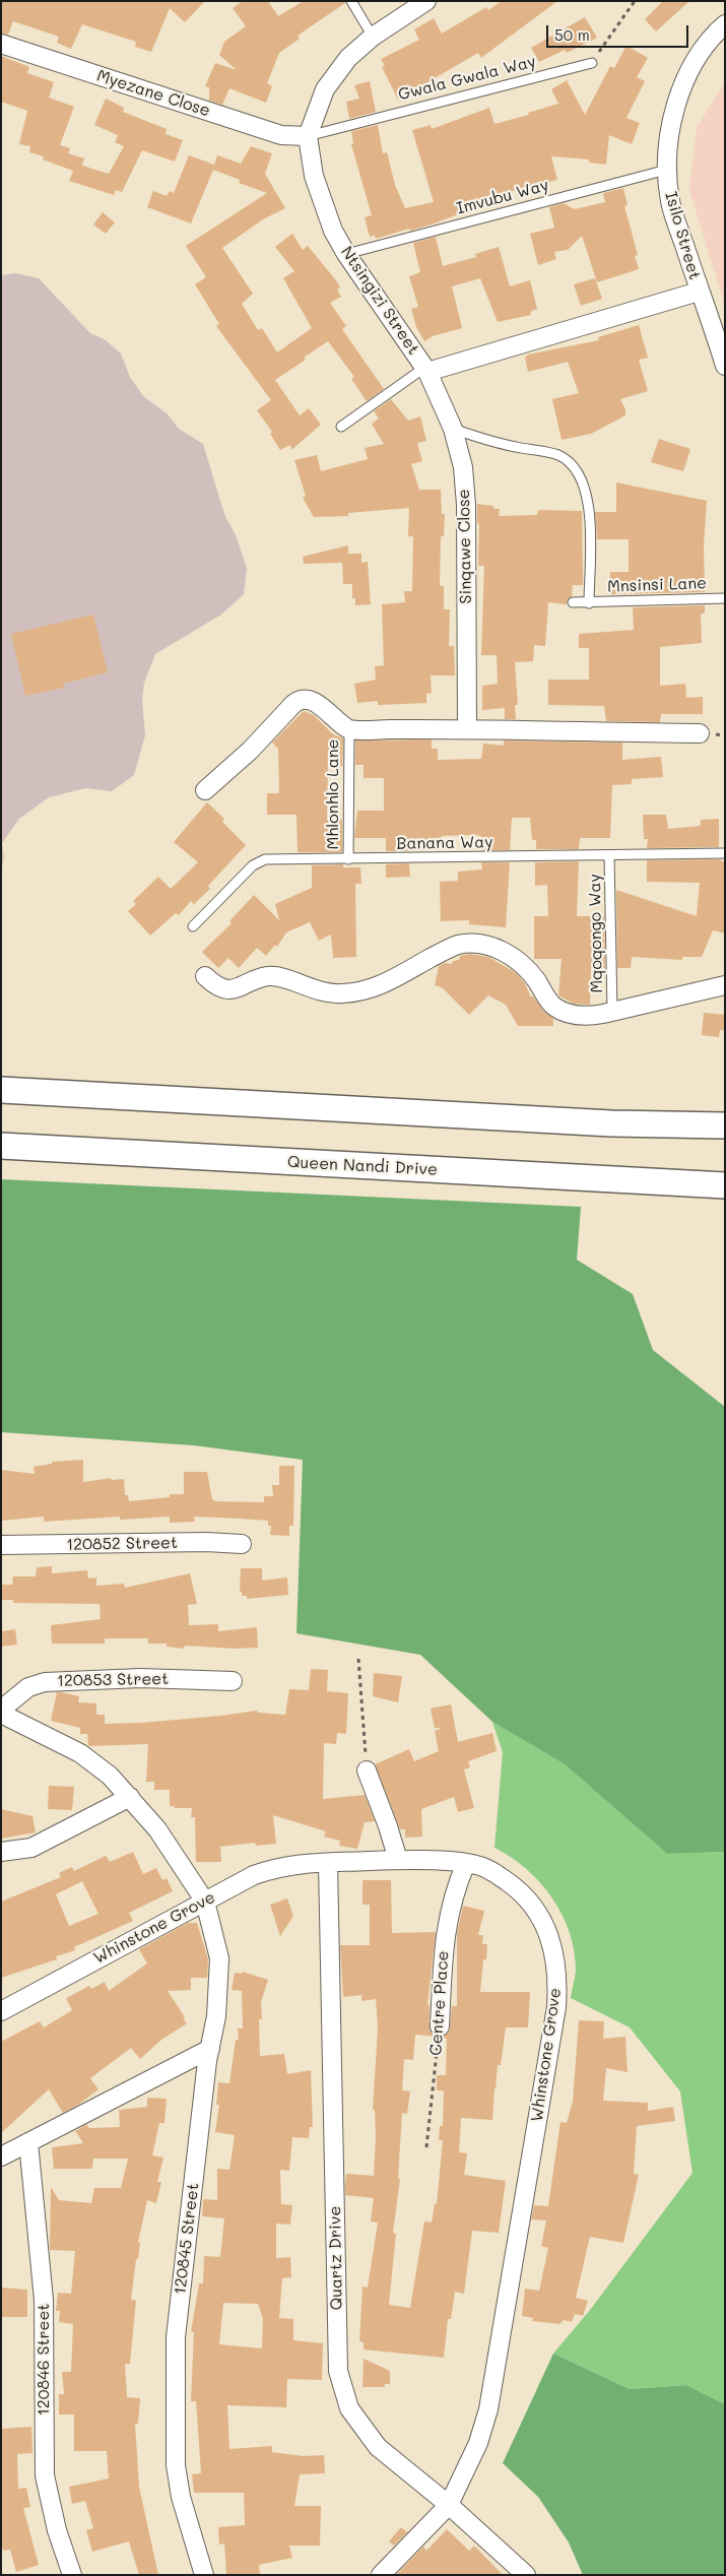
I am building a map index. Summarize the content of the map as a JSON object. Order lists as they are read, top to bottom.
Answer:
{
  "streets": {
    "main road": ["Queen Nandi Drive"],
    "street": [
      "Myezane Close",
      "Isilo Street",
      "Ntsingizi Street",
      "Sinqawe Close",
      "120852 Street",
      "120853 Street",
      "Whinstone Grove",
      "Centre Place",
      "120845 Street",
      "Quartz Drive",
      "120846 Street"
    ],
    "lane": [
      "Gwala Gwala Way",
      "Imvubu Way",
      "Mnsinsi Lane",
      "Mhlonhlo Lane",
      "Banana Way",
      "Mqoqongo Way"
    ]
  },
  "crossings": [
    ["Gwala Gwala Way", "Myezane Close"],
    ["Gwala Gwala Way", "Ntsingizi Street"],
    ["Myezane Close", "Ntsingizi Street"],
    ["Imvubu Way", "Isilo Street"],
    ["Imvubu Way", "Ntsingizi Street"],
    ["Isilo Street", "Ntsingizi Street"],
    ["Ntsingizi Street", "Sinqawe Close"],
    ["Sinqawe Close", "Mnsinsi Lane"],
    ["Mhlonhlo Lane", "Banana Way"],
    ["Banana Way", "Mqoqongo Way"],
    ["Whinstone Grove", "Centre Place"],
    ["Whinstone Grove", "120845 Street"],
    ["Whinstone Grove", "Quartz Drive"]
  ],
  "scale_bar": "50 m"
}
